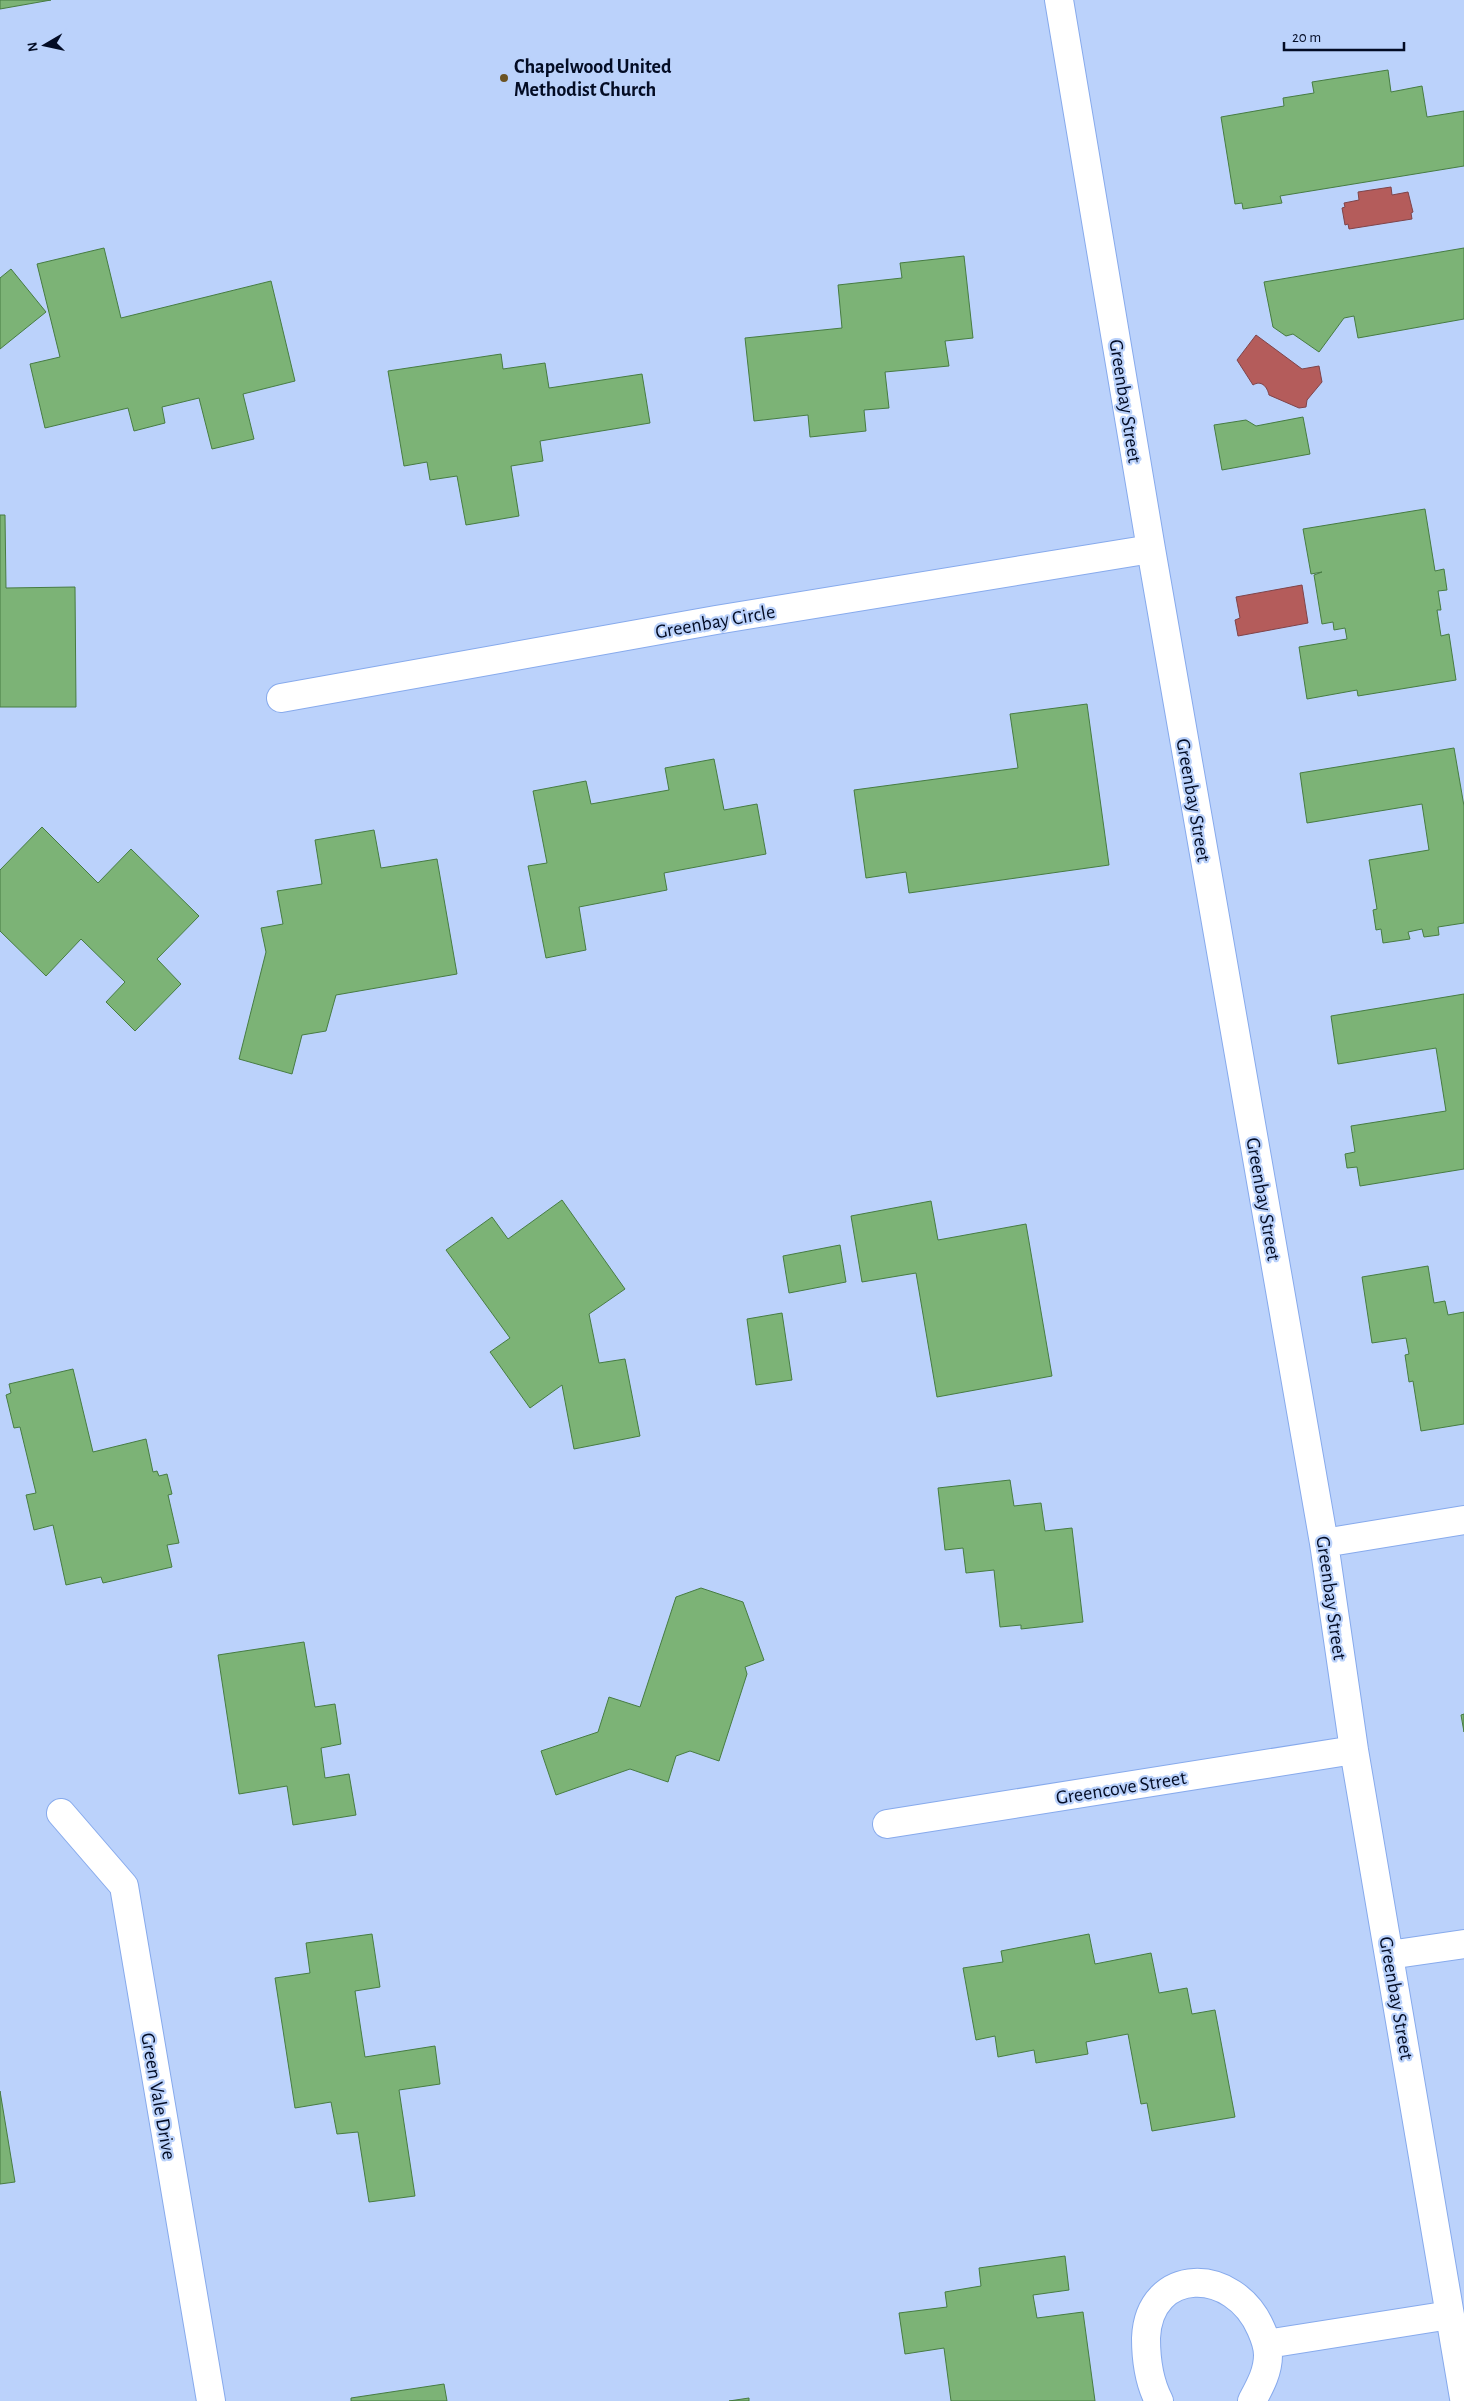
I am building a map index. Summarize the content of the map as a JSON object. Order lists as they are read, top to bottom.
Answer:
{
  "streets": {
    "street": [
      "Greenbay Street",
      "Greenbay Circle",
      "Greencove Street",
      "Green Vale Drive"
    ]
  },
  "crossings": [
    ["Greenbay Street", "Greenbay Circle"],
    ["Greenbay Street", "Greencove Street"]
  ],
  "places": ["Chapelwood United Methodist Church"],
  "scale_bar": "20 m",
  "north": "left"
}
